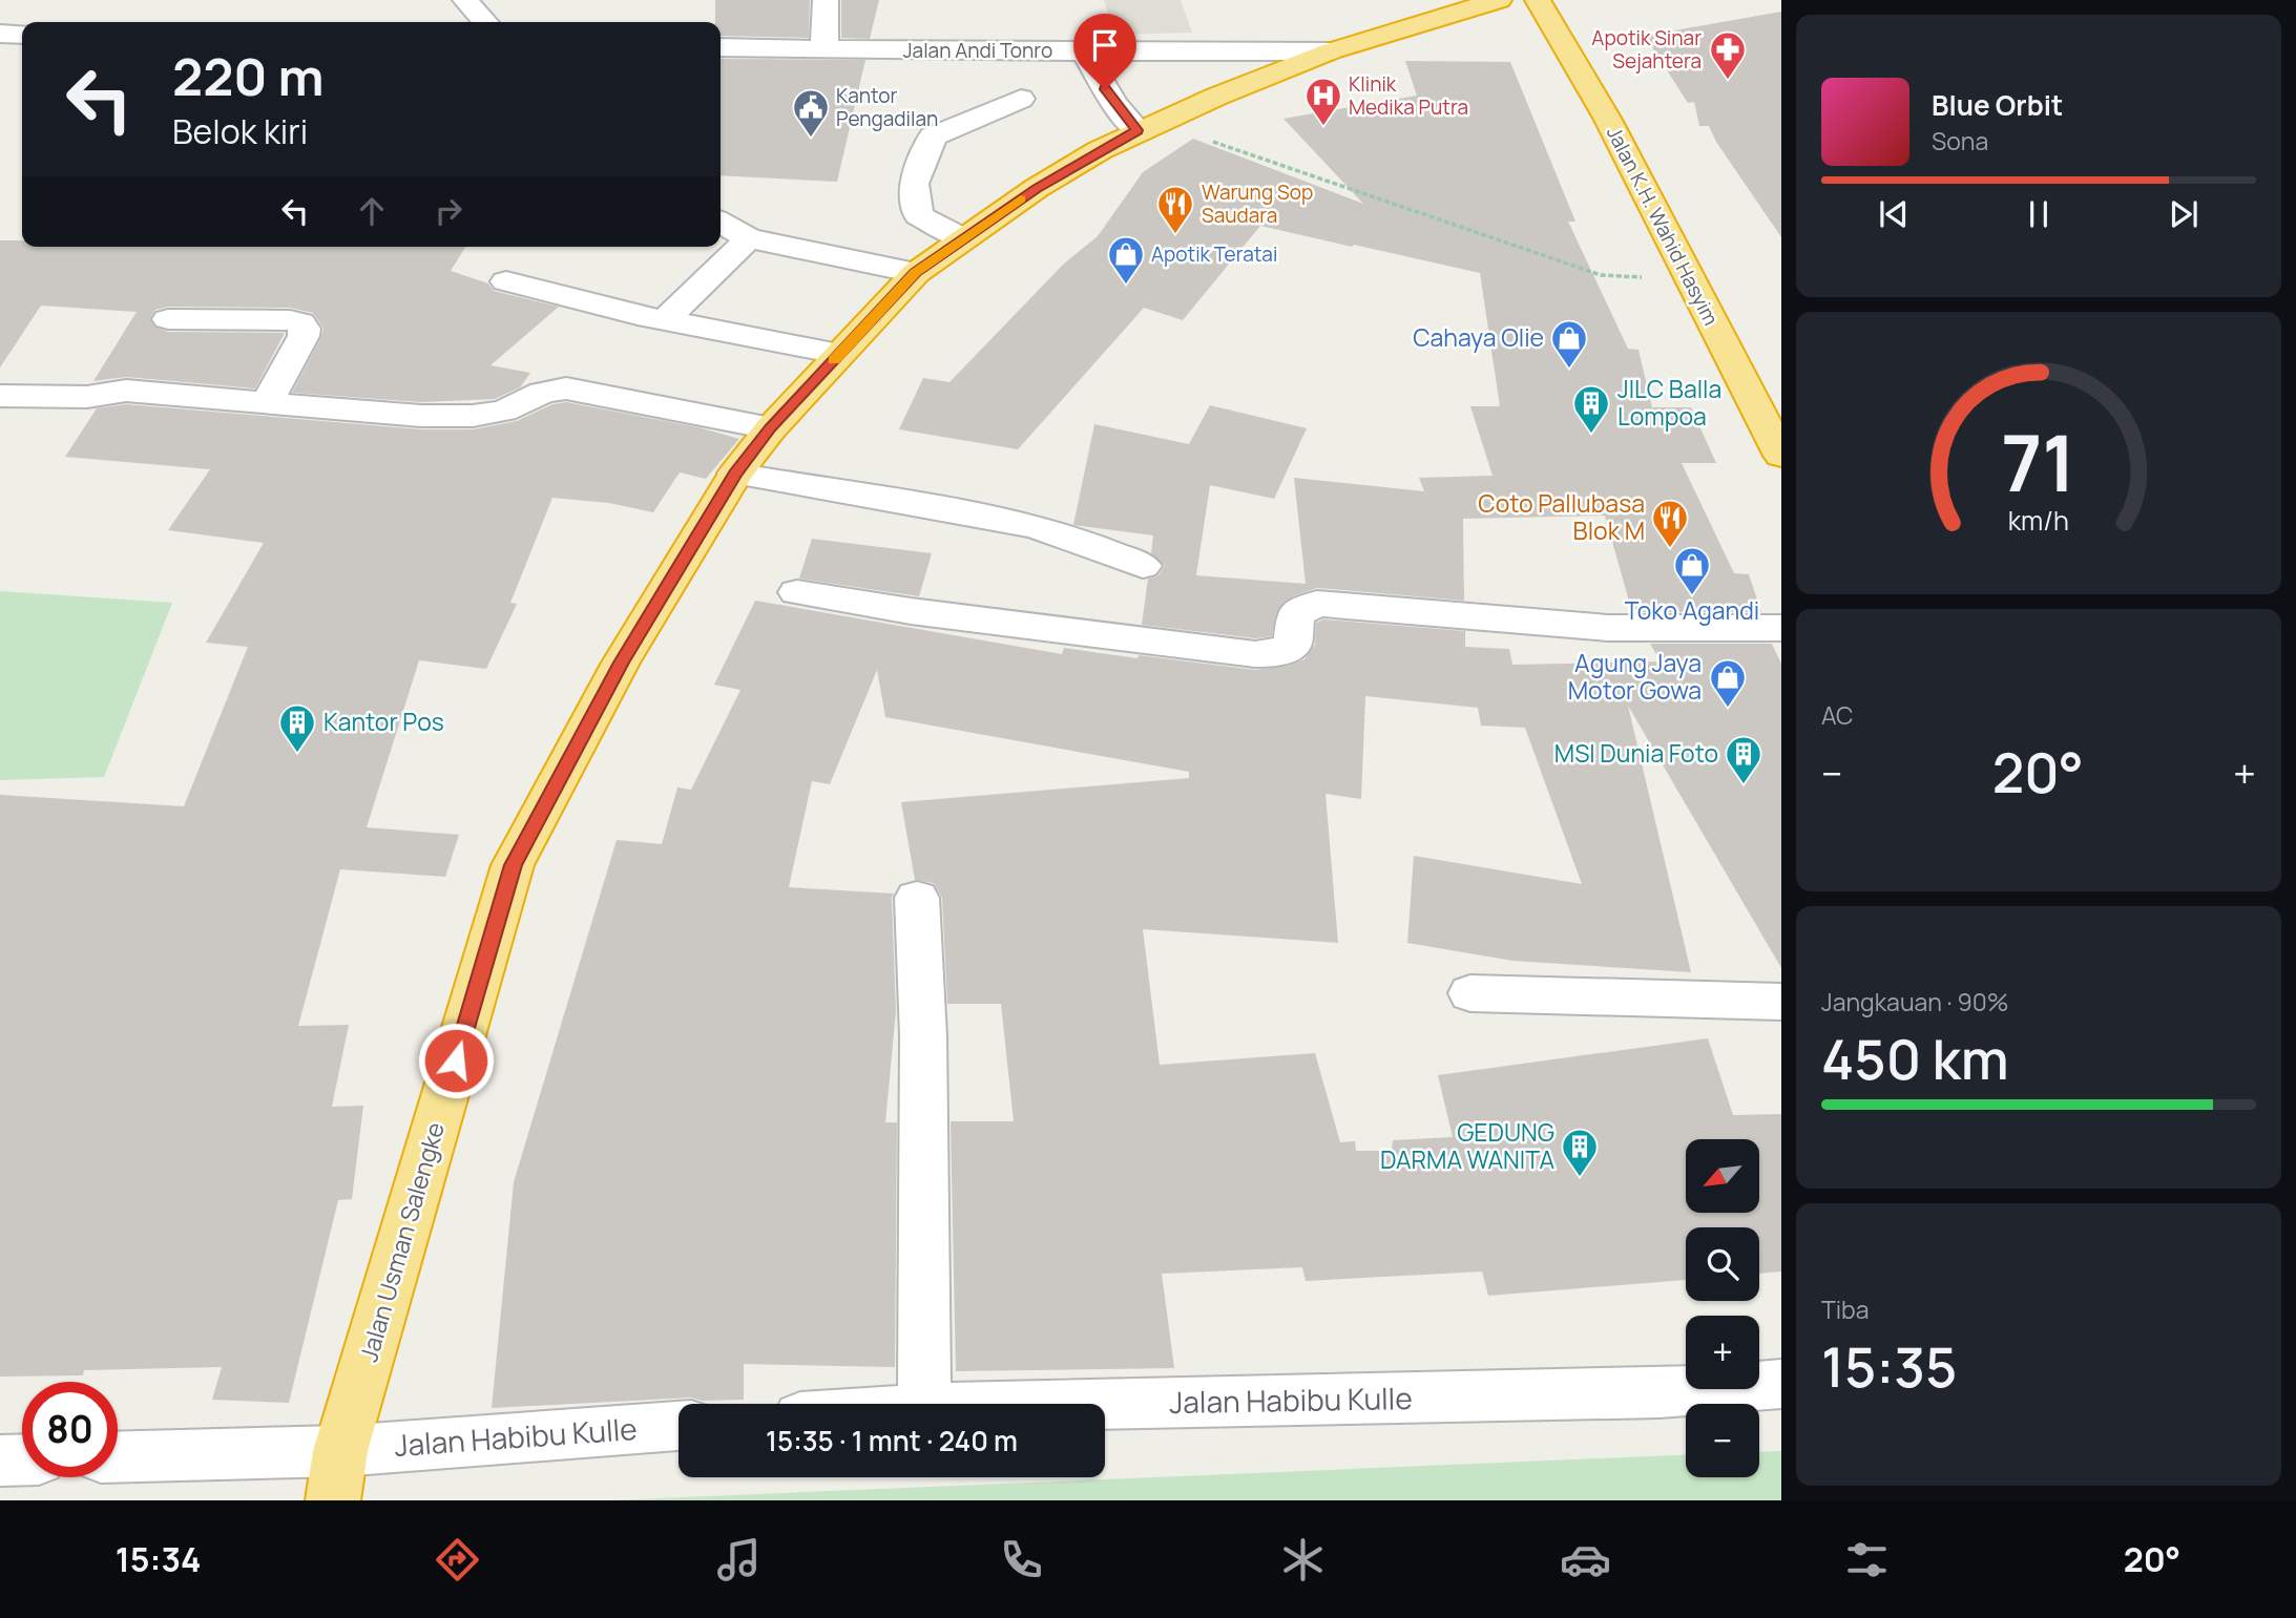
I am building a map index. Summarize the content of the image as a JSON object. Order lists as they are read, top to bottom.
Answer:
{
  "streets": {
    "highway": ["Jalan K.H. Wahid Hasyim", "Jalan Usman Salengke"],
    "street": ["Jalan Andi Tonro", "Jalan Habibu Kulle"]
  },
  "crossings": [
    ["Jalan Andi Tonro", "Jalan Usman Salengke"],
    ["Jalan Usman Salengke", "Jalan Habibu Kulle"]
  ],
  "places": {
    "pharmacy": ["Apotik Sinar Sejahtera"],
    "hospital": ["Klinik Medika Putra"],
    "public building": ["Kantor Pengadilan"],
    "restaurant": ["Warung Sop Saudara", "Coto Pallubasa Blok M"],
    "shop": [
      "Apotik Teratai",
      "Cahaya Olie",
      "Toko Agandi",
      "Agung Jaya Motor Gowa"
    ],
    "building": [
      "JILC Balla Lompoa",
      "Kantor Pos",
      "MSI Dunia Foto",
      "GEDUNG DARMA WANITA"
    ]
  },
  "north": "bottom left",
  "page": {
    "turn": ["220 m", "Belok kiri"],
    "song": ["Blue Orbit", "Sona"],
    "tile": [
      "AC",
      ["Jangkauan · 90%", "450 km"],
      ["Tiba", "15:35"]
    ],
    "heat": ["−", "20°", "+"],
    "map_buttons": ["+", "−"],
    "limit": "80",
    "trip": "15:35 · 1 mnt · 240 m",
    "tabs": ["15:34", "20°"],
    "gauge": ["71", "km/h"]
  }
}
